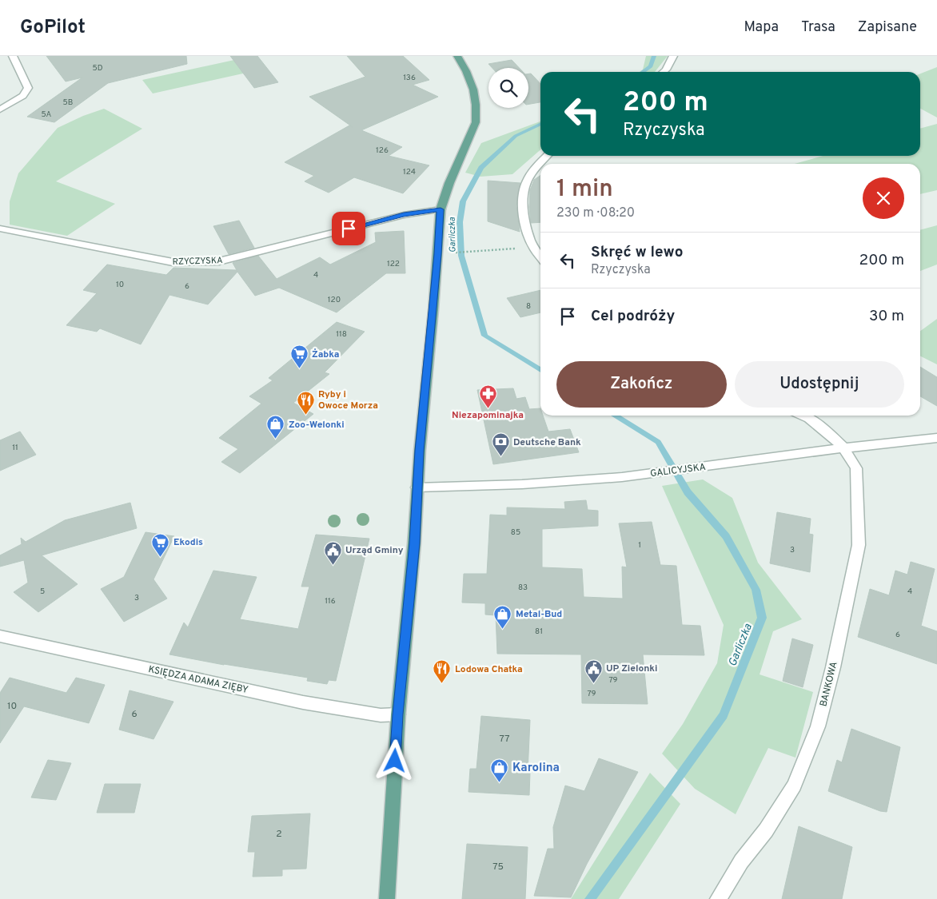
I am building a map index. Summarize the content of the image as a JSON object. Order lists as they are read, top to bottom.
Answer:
{
  "streets": {
    "street": [
      "RZYCZYSKA",
      "GALICYJSKA",
      "KSIĘDZA ADAMA ZIĘBY",
      "BANKOWA"
    ]
  },
  "crossings": [
    ["GALICYJSKA", "BANKOWA"]
  ],
  "water": ["Garliczka"],
  "places": {
    "supermarket": ["Żabka", "Ekodis"],
    "pharmacy": ["Niezapominajka"],
    "restaurant": ["Ryby i Owoce Morza", "Lodowa Chatka"],
    "shop": ["Zoo-Welonki", "Metal-Bud", "Karolina"],
    "bank": ["Deutsche Bank"],
    "public building": ["Urząd Gminy", "UP Zielonki"]
  },
  "house_numbers": [
    "5D",
    "136",
    "5B",
    "5A",
    "126",
    "124",
    "122",
    "4",
    "10",
    "6",
    "120",
    "8",
    "118",
    "11",
    "85",
    "1",
    "3",
    "83",
    "5",
    "4",
    "3",
    "116",
    "81",
    "6",
    "79",
    "79",
    "10",
    "6",
    "77",
    "2",
    "75"
  ],
  "page": {
    "header": "GoPilot",
    "nav": ["Mapa", "Trasa", "Zapisane"],
    "turn": ["200 m", "Rzyczyska"],
    "heading": ["1 min", "230 m · 08:20"],
    "list": [
      {
        "name": "Skręć w lewo",
        "note": "Rzyczyska",
        "value": "200 m"
      },
      {
        "name": "Cel podróży",
        "value": "30 m"
      }
    ],
    "buttons": ["Zakończ", "Udostępnij"]
  }
}
